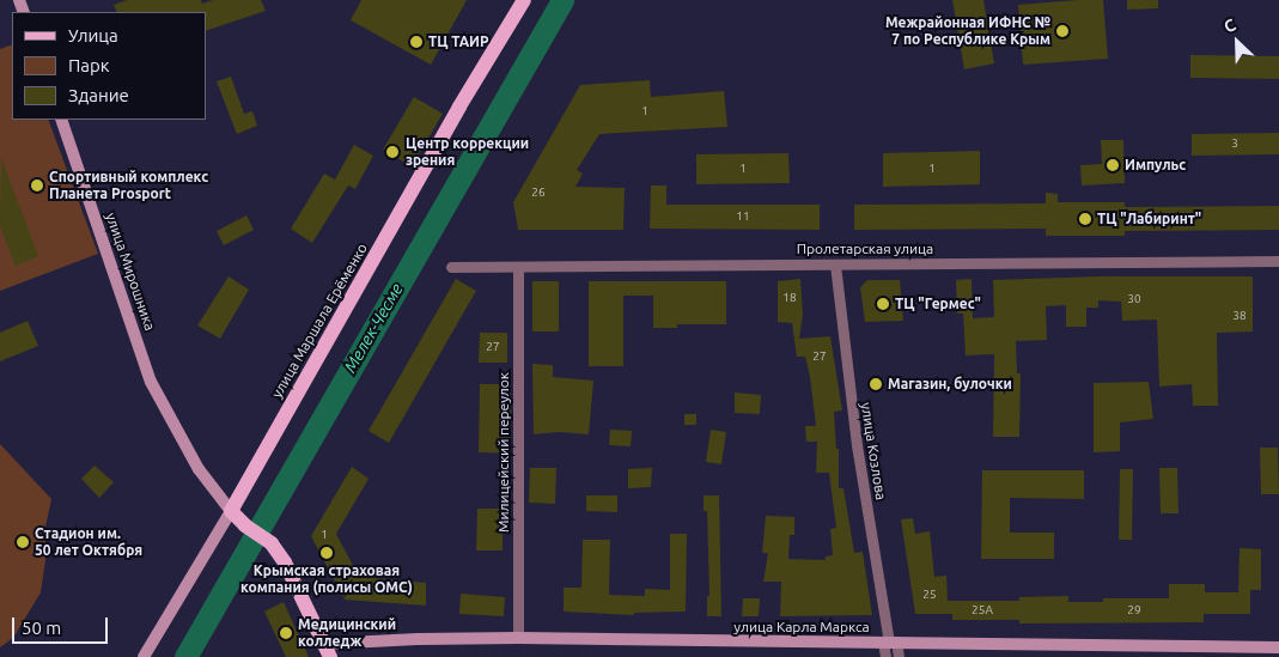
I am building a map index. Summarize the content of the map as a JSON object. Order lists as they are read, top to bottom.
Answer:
{
  "streets": {
    "main road": ["улица Мирошника", "улица Маршала Ерёменко", "улица Карла Маркса"],
    "street": ["Пролетарская улица", "улица Козлова", "Милицейский переулок"]
  },
  "crossings": [
    ["Пролетарская улица", "улица Козлова"],
    ["Пролетарская улица", "Милицейский переулок"],
    ["улица Мирошника", "улица Маршала Ерёменко"],
    ["улица Козлова", "улица Карла Маркса"],
    ["Милицейский переулок", "улица Карла Маркса"]
  ],
  "water": ["Мелек-Чесме"],
  "places": [
    "Межрайонная ИФНС № 7 по Республике Крым",
    "ТЦ ТАИР",
    "Центр коррекции зрения",
    "Импульс",
    "Спортивный комплекс Планета Prosport",
    "ТЦ \"Лабиринт\"",
    "ТЦ \"Гермес\"",
    "Магазин, булочки",
    "Стадион им. 50 лет Октября",
    "Крымская страховая компания (полисы ОМС)",
    "Медицинский колледж"
  ],
  "house_numbers": [
    "1",
    "3",
    "1",
    "1",
    "26",
    "11",
    "18",
    "30",
    "38",
    "27",
    "27",
    "1",
    "25",
    "25А",
    "29"
  ],
  "legend": ["Улица", "Парк", "Здание"],
  "scale_bar": "50 m",
  "north": "top left"
}
